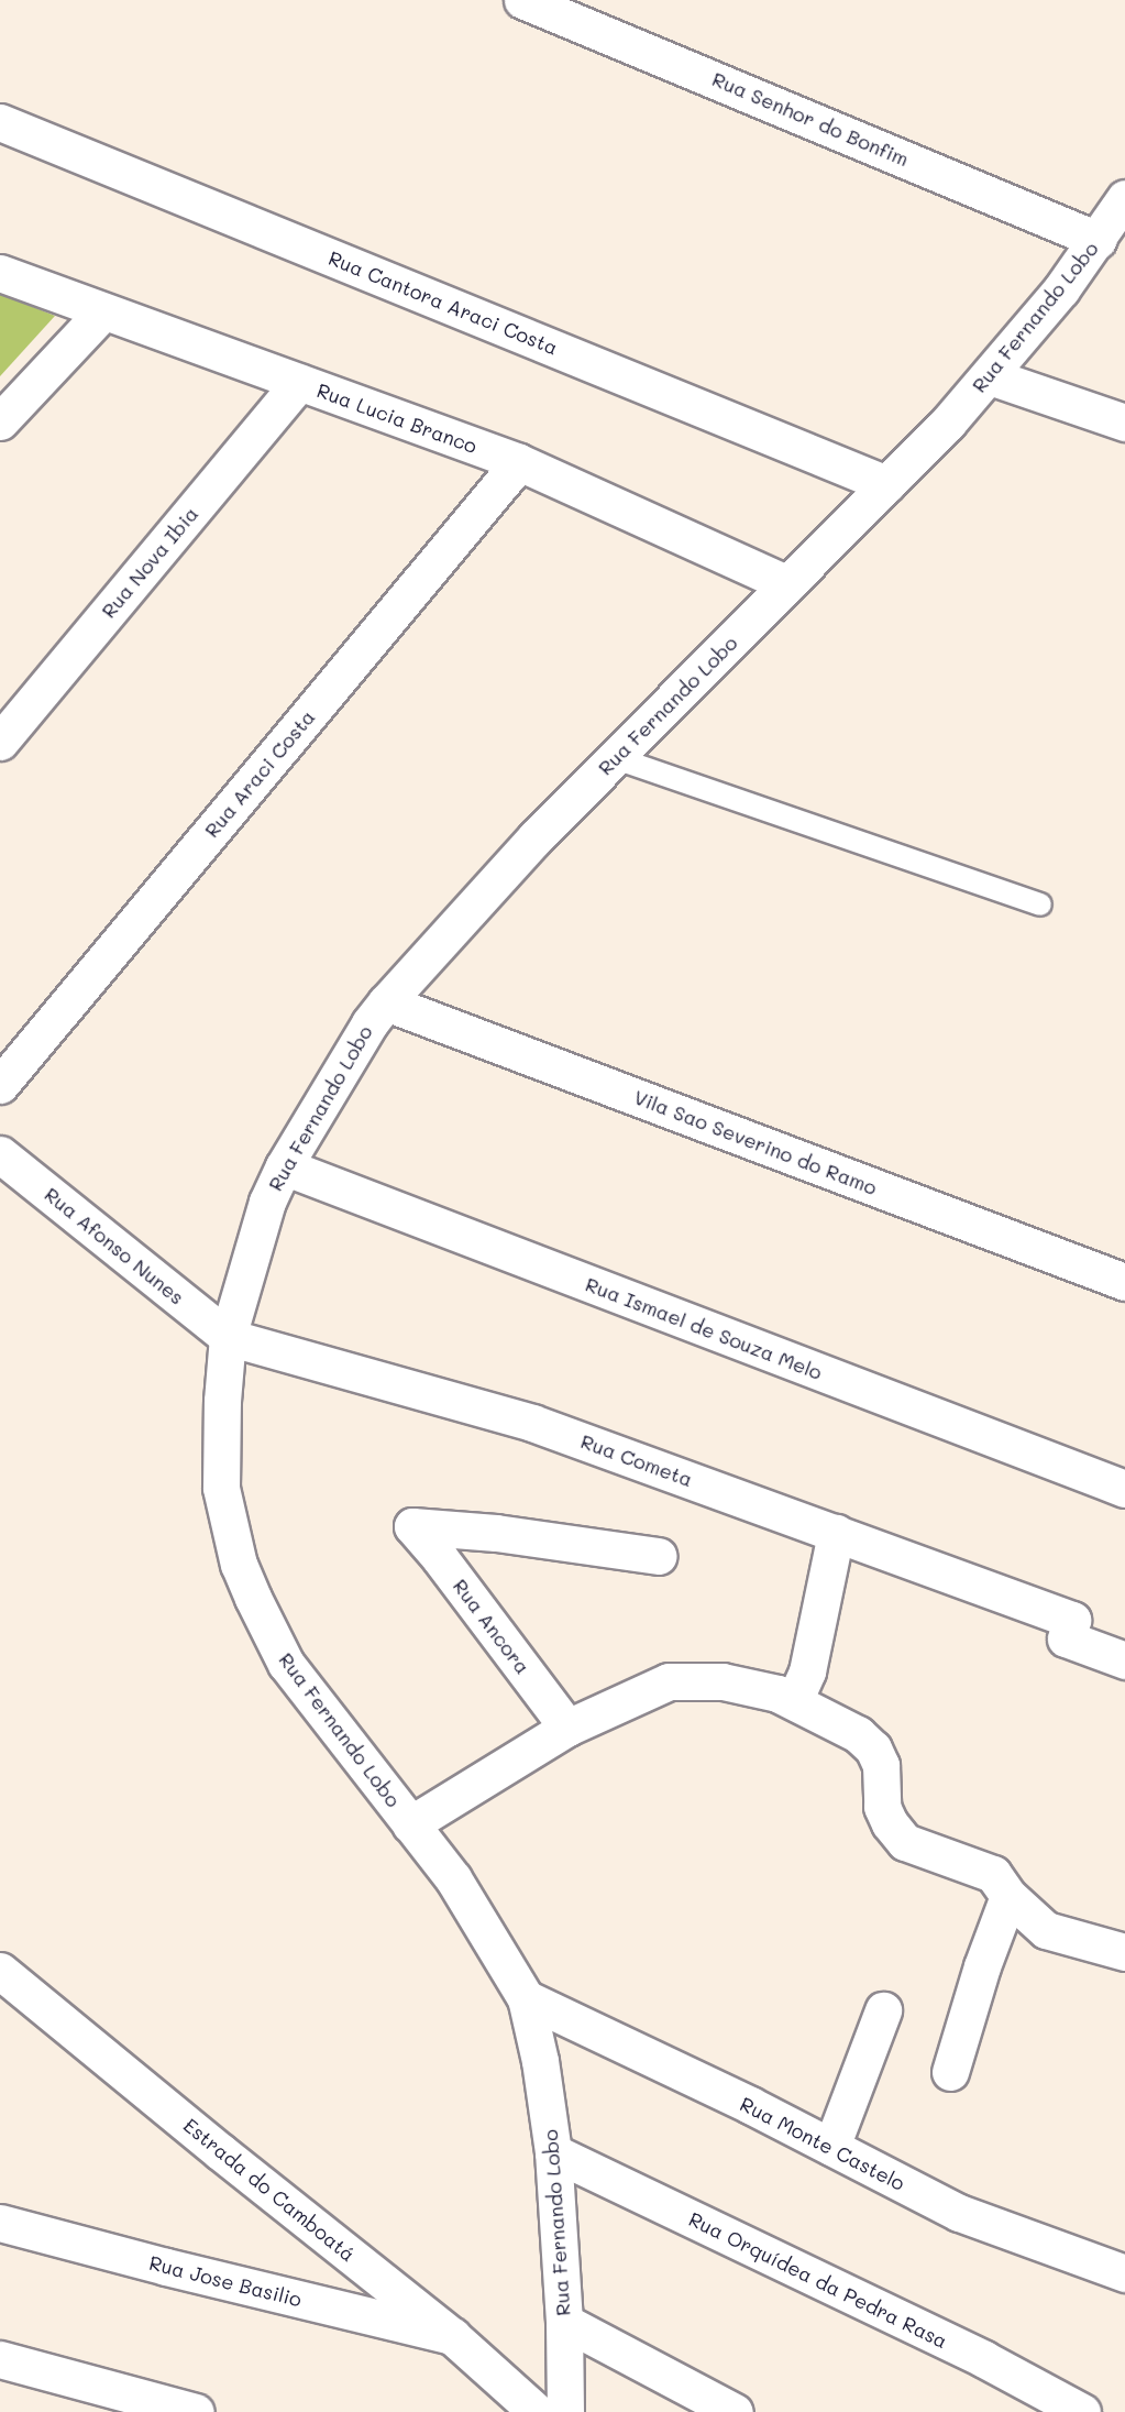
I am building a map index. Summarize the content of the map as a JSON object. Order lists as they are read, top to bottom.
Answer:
{
  "streets": {
    "street": [
      "Rua Senhor do Bonfim",
      "Rua Cantora Araci Costa",
      "Rua Fernando Lobo",
      "Rua Lucia Branco",
      "Rua Nova Ibia",
      "Rua Araci Costa",
      "Vila Sao Severino do Ramo",
      "Rua Afonso Nunes",
      "Rua Ismael de Souza Melo",
      "Rua Cometa",
      "Rua Ancora",
      "Rua Monte Castelo",
      "Estrada do Camboatá",
      "Rua Orquídea da Pedra Rasa",
      "Rua Jose Basilio"
    ]
  },
  "crossings": [
    ["Rua Senhor do Bonfim", "Rua Fernando Lobo"],
    ["Rua Cantora Araci Costa", "Rua Fernando Lobo"],
    ["Rua Fernando Lobo", "Rua Lucia Branco"],
    ["Rua Fernando Lobo", "Vila Sao Severino do Ramo"],
    ["Rua Fernando Lobo", "Rua Afonso Nunes"],
    ["Rua Fernando Lobo", "Rua Ismael de Souza Melo"],
    ["Rua Fernando Lobo", "Rua Cometa"],
    ["Rua Fernando Lobo", "Rua Monte Castelo"],
    ["Rua Fernando Lobo", "Rua Orquídea da Pedra Rasa"],
    ["Rua Lucia Branco", "Rua Nova Ibia"],
    ["Rua Lucia Branco", "Rua Araci Costa"],
    ["Rua Afonso Nunes", "Rua Cometa"],
    ["Estrada do Camboatá", "Rua Jose Basilio"]
  ]
}
